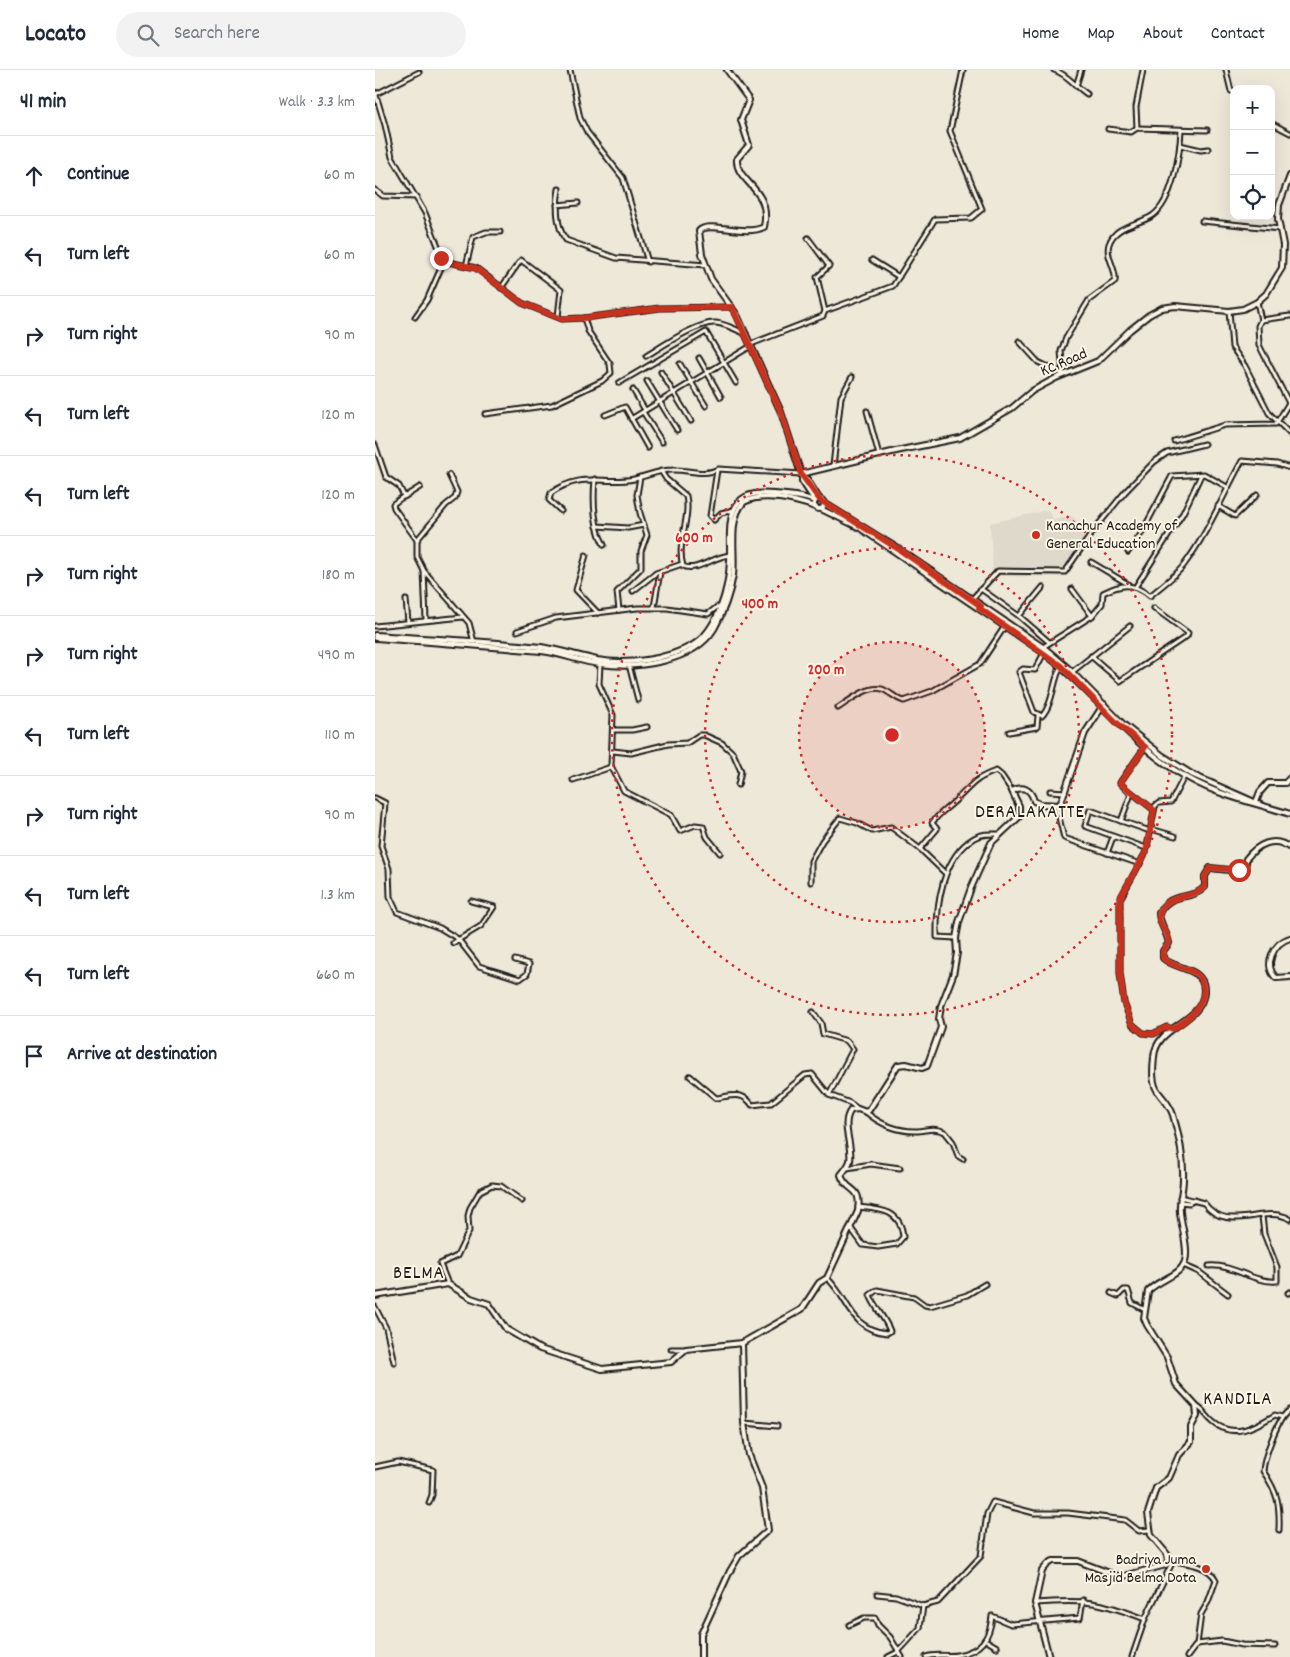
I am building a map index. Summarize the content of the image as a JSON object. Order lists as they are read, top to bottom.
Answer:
{
  "streets": {
    "main road": ["KC Road"]
  },
  "districts": ["DERALAKATTE", "BELMA", "KANDILA"],
  "places": ["Kanachur Academy of General Education", "Badriya Juma Masjid Belma Dota"],
  "page": {
    "header": "Locato",
    "search": "Search here",
    "nav": [
      "Home",
      "Map",
      "About",
      "Contact"
    ],
    "heading": ["41 min", "Walk · 3.3 km"],
    "map_buttons": ["+", "−"],
    "list": [
      ["Continue", "60 m"],
      ["Turn left", "60 m"],
      ["Turn right", "90 m"],
      ["Turn left", "120 m"],
      ["Turn left", "120 m"],
      ["Turn right", "180 m"],
      ["Turn right", "490 m"],
      ["Turn left", "110 m"],
      ["Turn right", "90 m"],
      ["Turn left", "1.3 km"],
      ["Turn left", "660 m"],
      "Arrive at destination"
    ]
  },
  "rings": ["600 m", "400 m", "200 m"]
}
